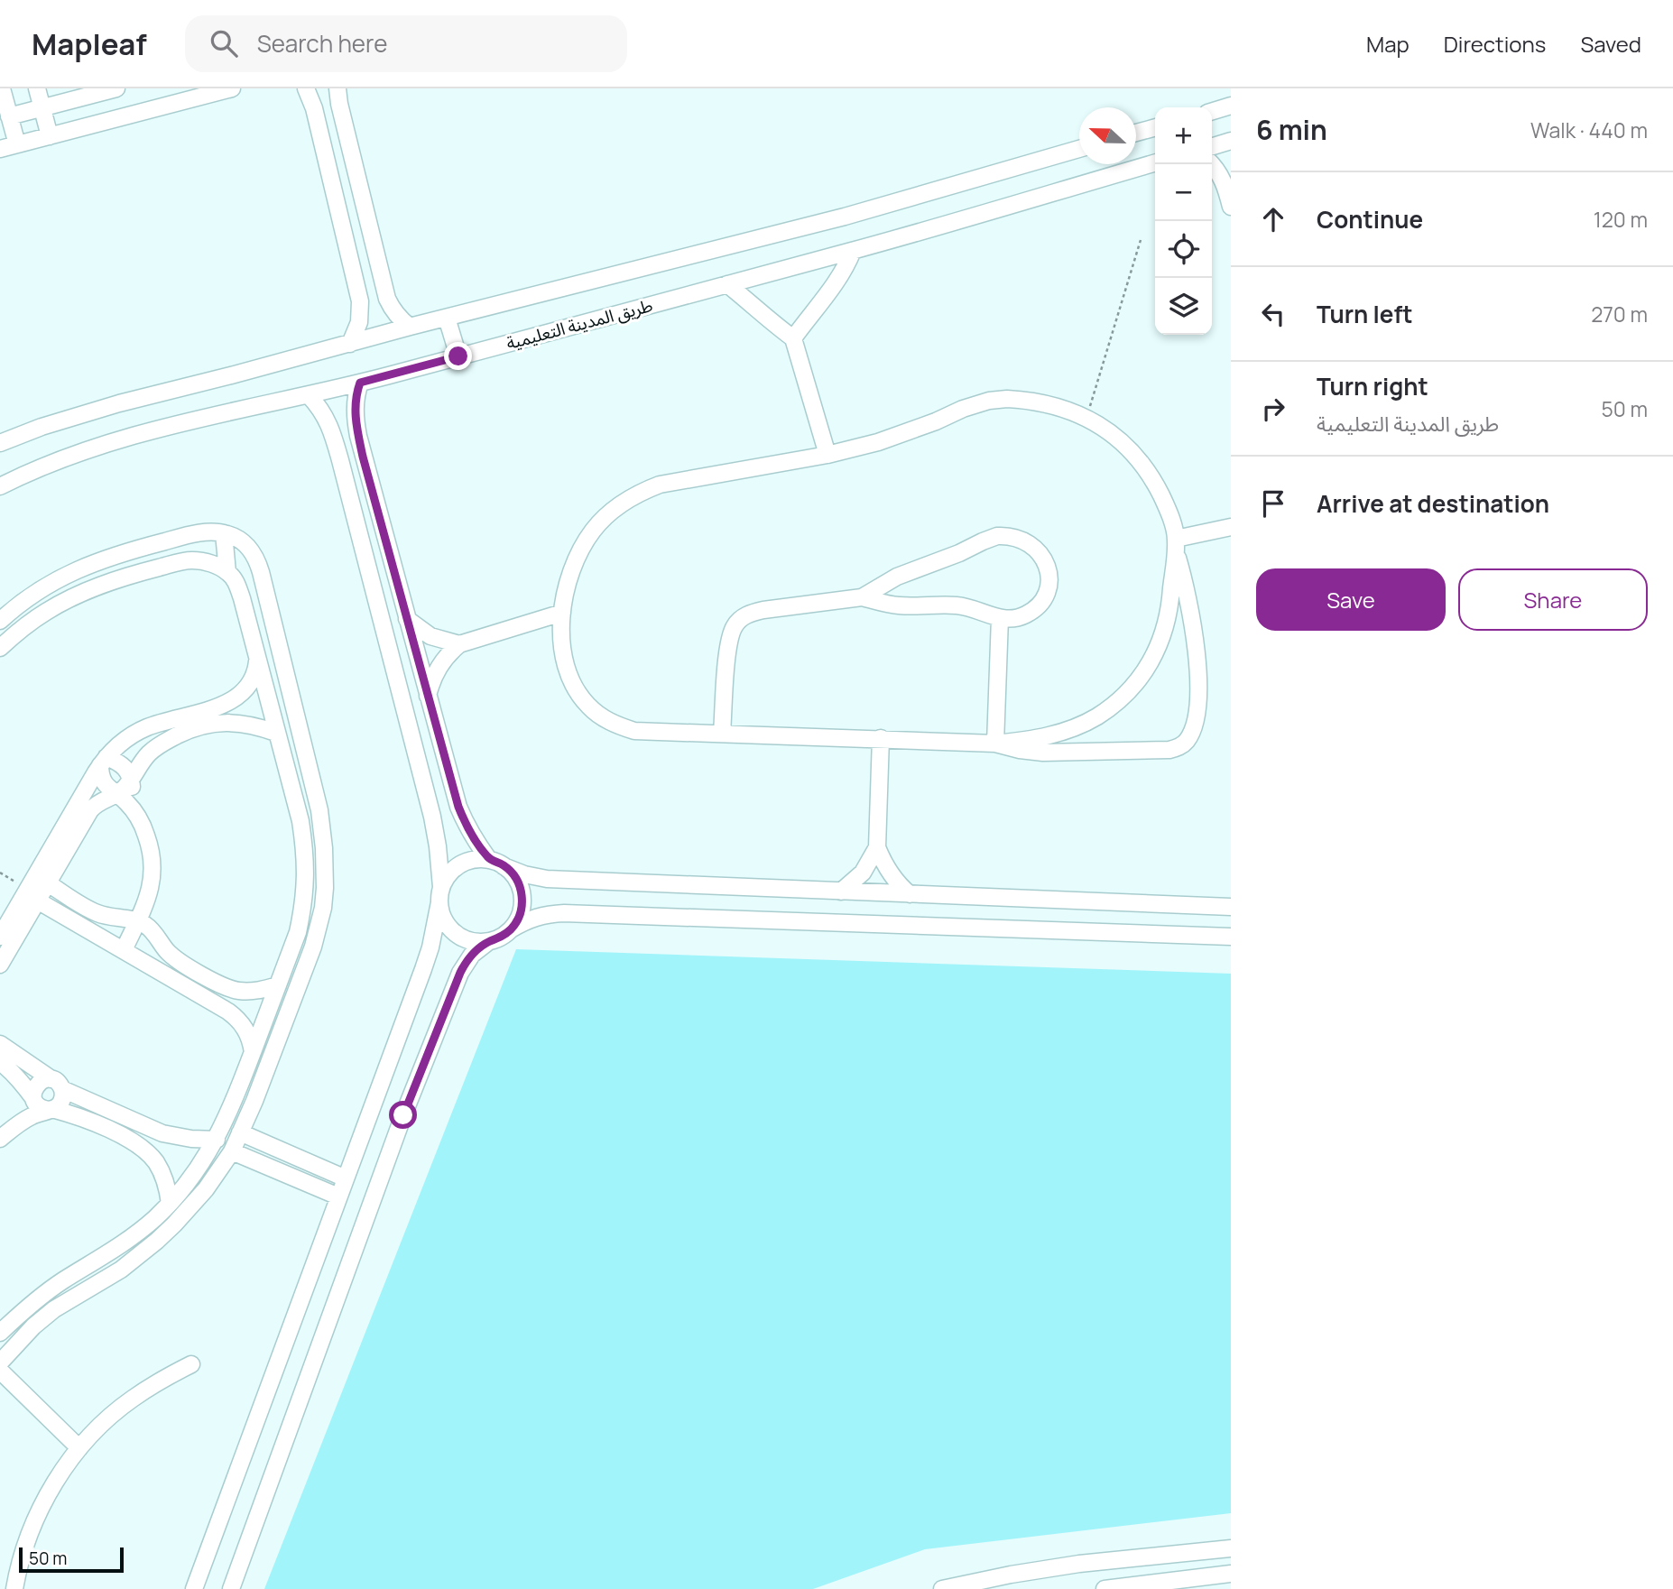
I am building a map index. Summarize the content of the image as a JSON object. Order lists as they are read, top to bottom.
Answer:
{
  "streets": {
    "street": ["طريق المدينة التعليمية"]
  },
  "scale_bar": "50 m",
  "north": "left",
  "page": {
    "header": "Mapleaf",
    "search": "Search here",
    "nav": ["Map", "Directions", "Saved"],
    "heading": ["6 min", "Walk · 440 m"],
    "map_buttons": ["+", "−"],
    "list": [
      ["Continue", "120 m"],
      ["Turn left", "270 m"],
      ["Turn right", "طريق المدينة التعليمية", "50 m"],
      "Arrive at destination"
    ],
    "buttons": ["Save", "Share"],
    "scale": "50 m"
  }
}
